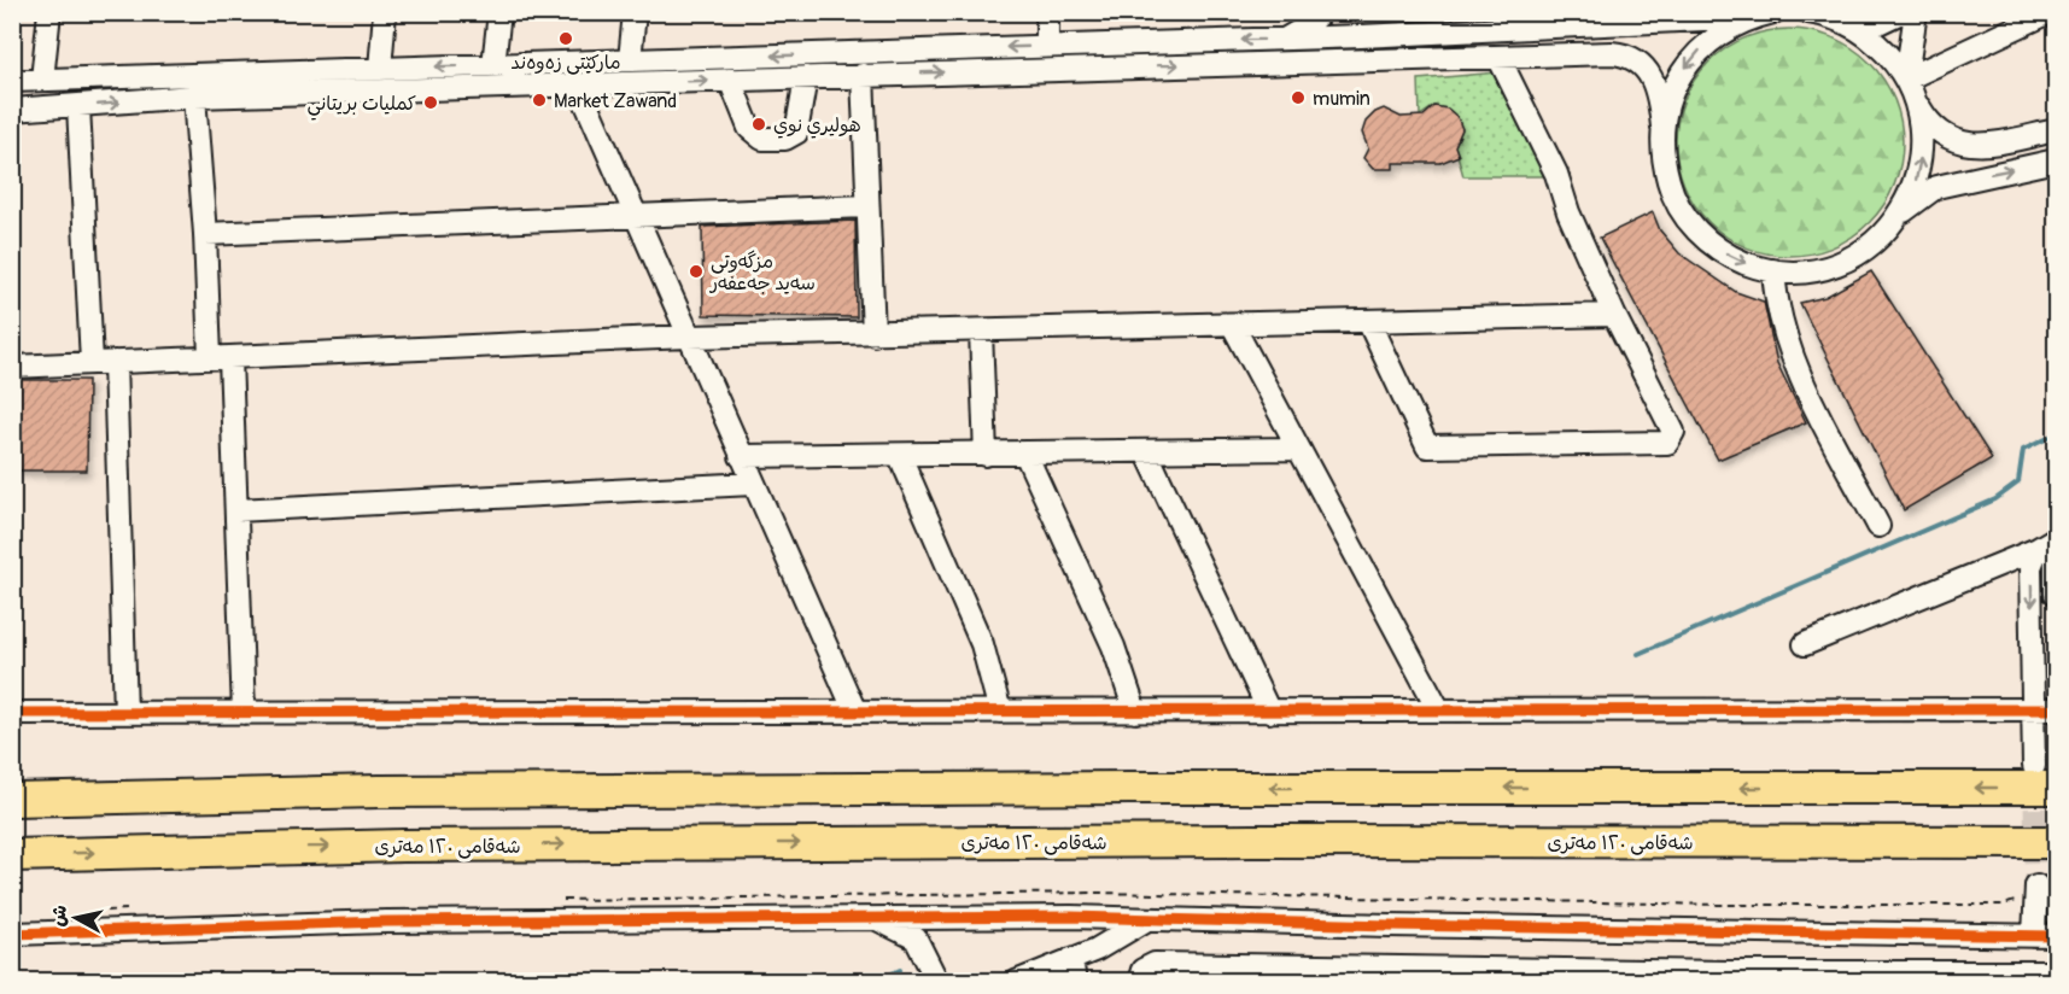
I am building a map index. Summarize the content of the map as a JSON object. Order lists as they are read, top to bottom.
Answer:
{
  "streets": {
    "highway": ["شەقامی ١٢٠ مەتری"]
  },
  "places": [
    "مارکێتی زەوەند",
    "mumin",
    "Market Zawand",
    "كمليات بريتاني",
    "هوليري نوي",
    "مزگەوتی سەید جەعفەر"
  ],
  "north": "left"
}
